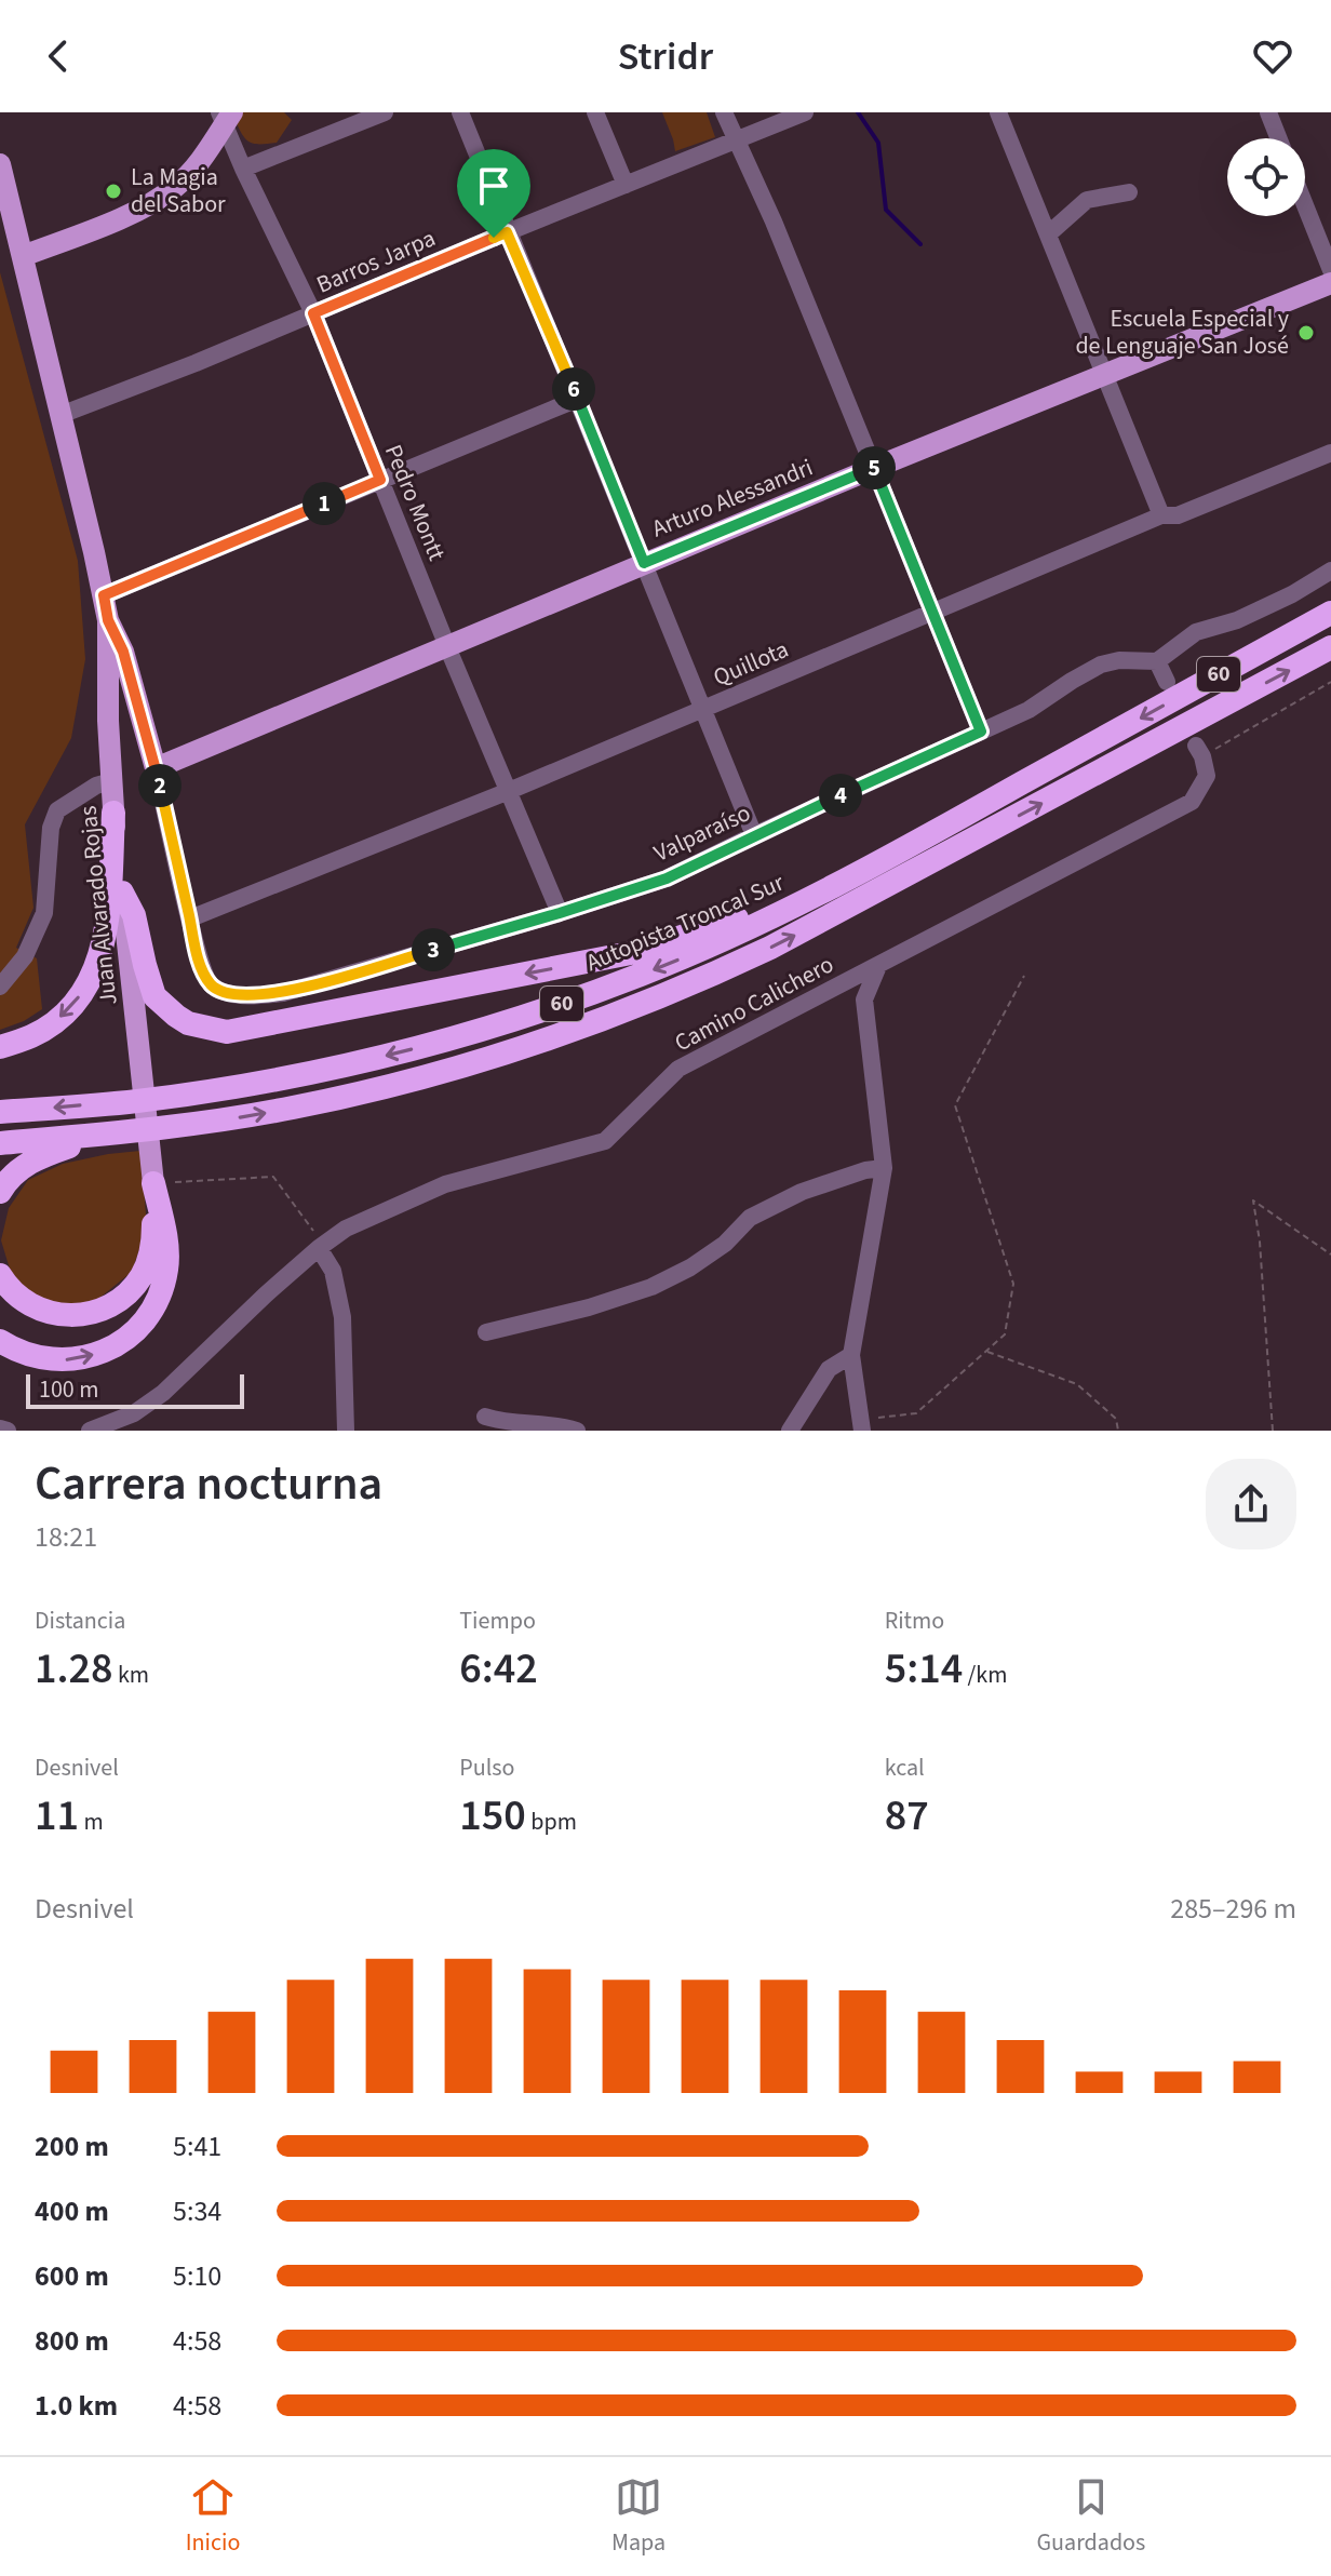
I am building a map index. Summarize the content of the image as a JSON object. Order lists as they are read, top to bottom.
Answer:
{
  "streets": {
    "highway": ["60", "Autopista Troncal Sur"],
    "main road": ["Arturo Alessandri", "Juan Alvarado Rojas"],
    "street": [
      "Barros Jarpa",
      "Pedro Montt",
      "Quillota",
      "Valparaíso",
      "Camino Calichero"
    ]
  },
  "crossings": [
    ["Barros Jarpa", "Pedro Montt"],
    ["Barros Jarpa", "Juan Alvarado Rojas"],
    ["Arturo Alessandri", "Pedro Montt"],
    ["Arturo Alessandri", "Juan Alvarado Rojas"],
    ["Pedro Montt", "Quillota"],
    ["Pedro Montt", "Valparaíso"],
    ["Quillota", "Juan Alvarado Rojas"],
    ["Valparaíso", "Juan Alvarado Rojas"]
  ],
  "places": ["La Magia del Sabor", "Escuela Especial y de Lenguaje San José"],
  "scale_bar": "100 m",
  "page": {
    "header": "Stridr",
    "pins": [
      "6",
      "5",
      "1",
      "2",
      "4",
      "3"
    ],
    "scale": "100 m",
    "heading": ["Carrera nocturna", "18:21"],
    "stats": [
      ["Distancia", "1.28 km"],
      ["Tiempo", "6:42"],
      ["Ritmo", "5:14 /km"],
      ["Desnivel", "11 m"],
      ["Pulso", "150 bpm"],
      ["kcal", "87"]
    ],
    "chart": ["Desnivel", "285–296 m"],
    "list": [
      {
        "name": "200 m",
        "note": "5:41"
      },
      {
        "name": "400 m",
        "note": "5:34"
      },
      {
        "name": "600 m",
        "note": "5:10"
      },
      {
        "name": "800 m",
        "note": "4:58"
      },
      {
        "name": "1.0 km",
        "note": "4:58"
      }
    ],
    "tabs": ["Inicio", "Mapa", "Guardados"]
  }
}
